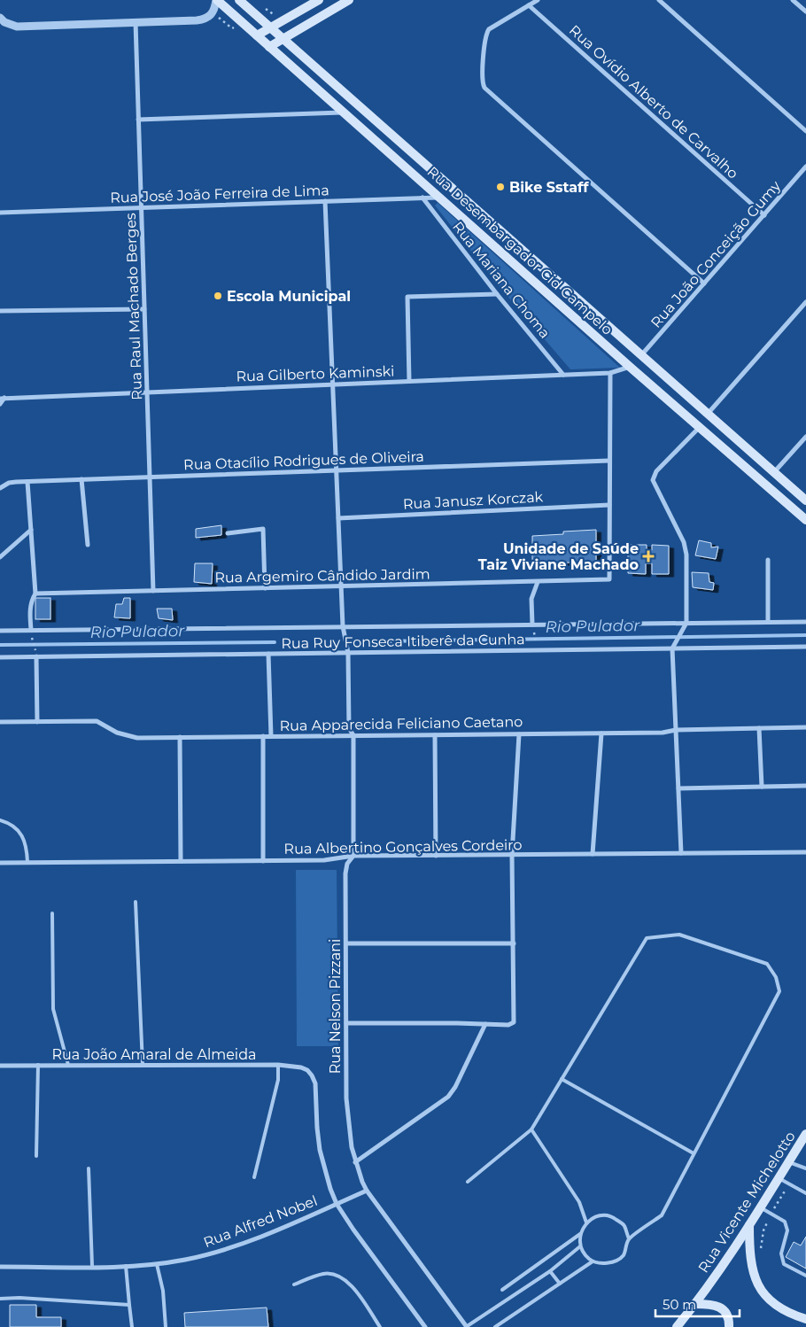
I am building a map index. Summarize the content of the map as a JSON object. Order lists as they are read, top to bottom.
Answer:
{
  "streets": {
    "main road": ["Rua Desembargador Cid Campelo", "Rua Vicente Michelotto"],
    "street": [
      "Rua Ovídio Alberto de Carvalho",
      "Rua José João Ferreira de Lima",
      "Rua João Conceição Gumy",
      "Rua Mariana Choma",
      "Rua Raul Machado Berges",
      "Rua Gilberto Kaminski",
      "Rua Otacílio Rodrigues de Oliveira",
      "Rua Janusz Korczak",
      "Rua Argemiro Cândido Jardim",
      "Rua Ruy Fonseca Itiberê da Cunha",
      "Rua Apparecida Feliciano Caetano",
      "Rua Albertino Gonçalves Cordeiro",
      "Rua Nelson Pizzani",
      "Rua João Amaral de Almeida",
      "Rua Alfred Nobel"
    ]
  },
  "crossings": [
    ["Rua Ovídio Alberto de Carvalho", "Rua João Conceição Gumy"],
    ["Rua José João Ferreira de Lima", "Rua Desembargador Cid Campelo"],
    ["Rua José João Ferreira de Lima", "Rua Mariana Choma"],
    ["Rua José João Ferreira de Lima", "Rua Raul Machado Berges"],
    ["Rua José João Ferreira de Lima", "Rua Nelson Pizzani"],
    ["Rua Desembargador Cid Campelo", "Rua João Conceição Gumy"],
    ["Rua Desembargador Cid Campelo", "Rua Gilberto Kaminski"],
    ["Rua Mariana Choma", "Rua Gilberto Kaminski"],
    ["Rua Raul Machado Berges", "Rua Gilberto Kaminski"],
    ["Rua Raul Machado Berges", "Rua Otacílio Rodrigues de Oliveira"],
    ["Rua Raul Machado Berges", "Rua Argemiro Cândido Jardim"],
    ["Rua Gilberto Kaminski", "Rua Nelson Pizzani"],
    ["Rua Otacílio Rodrigues de Oliveira", "Rua Nelson Pizzani"],
    ["Rua Janusz Korczak", "Rua Argemiro Cândido Jardim"],
    ["Rua Janusz Korczak", "Rua Nelson Pizzani"],
    ["Rua Argemiro Cândido Jardim", "Rua Nelson Pizzani"],
    ["Rua Ruy Fonseca Itiberê da Cunha", "Rua Nelson Pizzani"],
    ["Rua Apparecida Feliciano Caetano", "Rua Nelson Pizzani"],
    ["Rua Albertino Gonçalves Cordeiro", "Rua Nelson Pizzani"],
    ["Rua Nelson Pizzani", "Rua João Amaral de Almeida"],
    ["Rua Nelson Pizzani", "Rua Alfred Nobel"]
  ],
  "water": ["Rio Pulador"],
  "places": {
    "other": ["Bike Sstaff", "Escola Municipal"],
    "health": ["Unidade de Saúde Taiz Viviane Machado"]
  },
  "scale_bar": "50 m"
}
